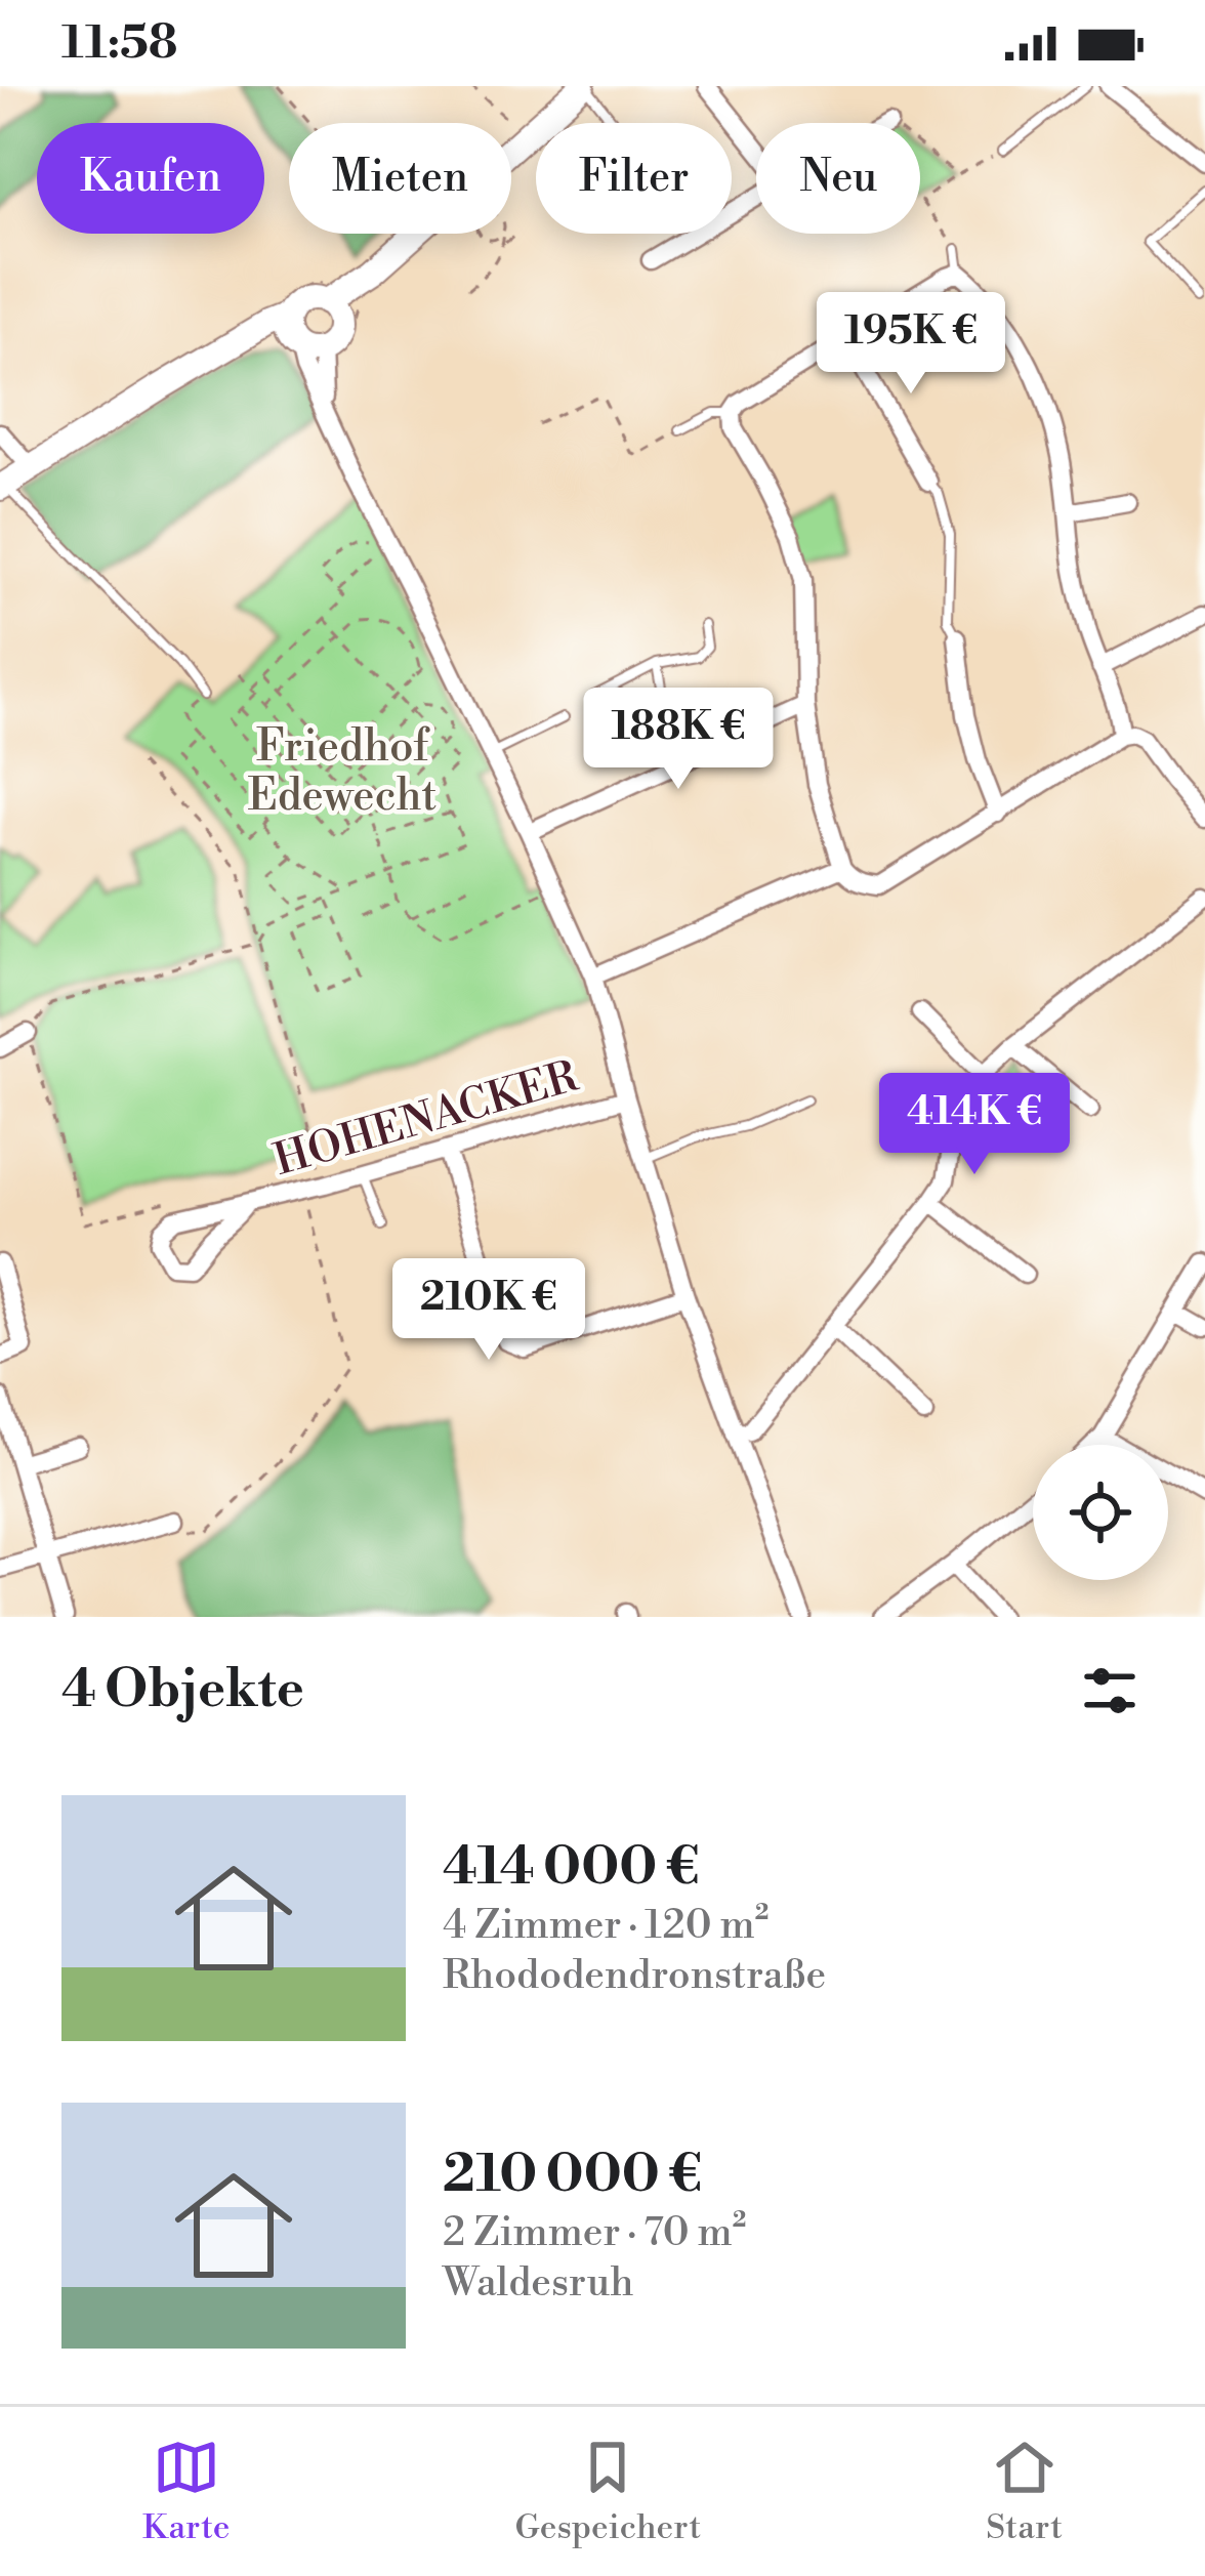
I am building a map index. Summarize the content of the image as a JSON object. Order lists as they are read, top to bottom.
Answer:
{
  "streets": {
    "street": ["HOHENACKER"]
  },
  "parks": ["Friedhof Edewecht"],
  "page": {
    "status": "11:58",
    "chip": [
      "Kaufen",
      "Mieten",
      "Filter",
      "Neu"
    ],
    "price": [
      "195K €",
      "188K €",
      "414K €",
      "210K €"
    ],
    "heading": "4 Objekte",
    "list": [
      {
        "name": "414 000 €",
        "note": "4 Zimmer · 120 m² · Rhododendronstraße"
      },
      {
        "name": "210 000 €",
        "note": "2 Zimmer · 70 m² · Waldesruh"
      }
    ],
    "tabs": ["Karte", "Gespeichert", "Start"]
  }
}
